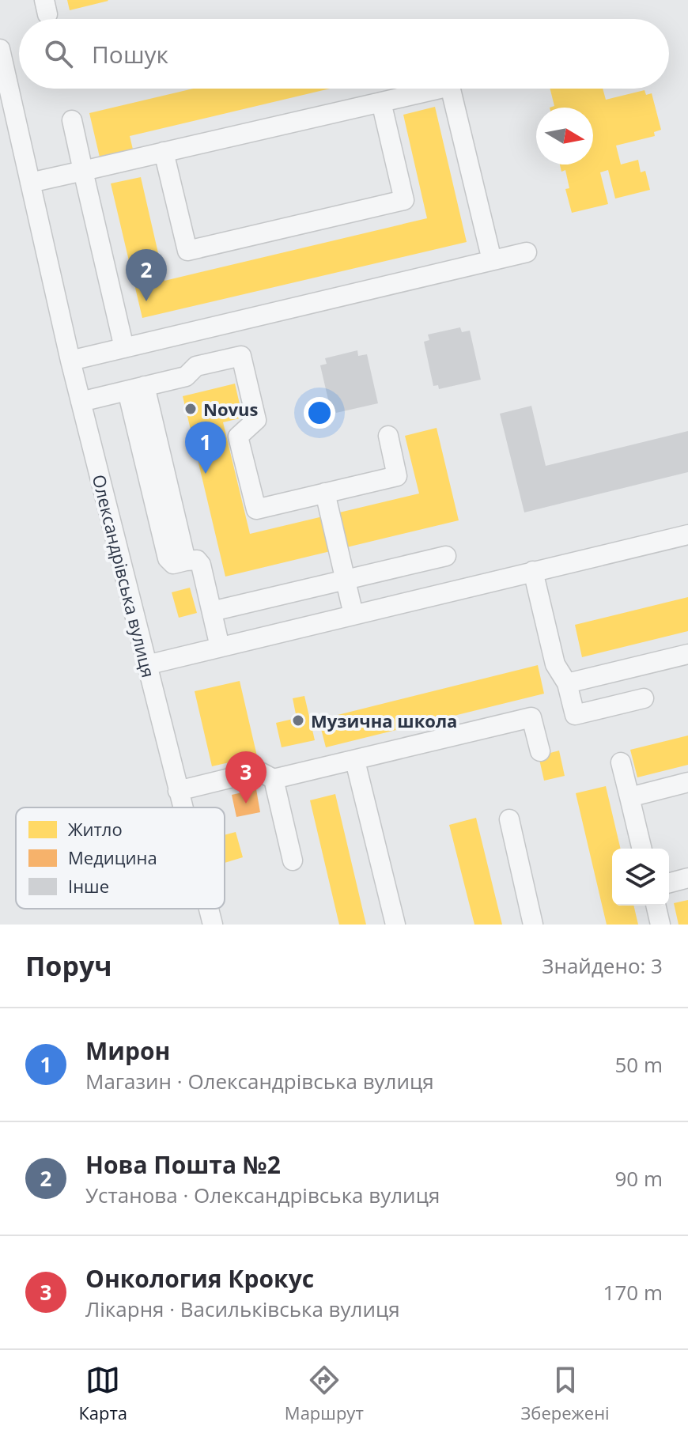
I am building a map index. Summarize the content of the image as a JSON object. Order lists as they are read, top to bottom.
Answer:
{
  "streets": {
    "street": ["Олександрівська вулиця"]
  },
  "places": ["Novus", "Музична школа"],
  "legend": ["Житло", "Медицина", "Інше"],
  "north": "right",
  "page": {
    "search": "Пошук",
    "pins": ["2", "1", "3"],
    "heading": ["Поруч", "Знайдено: 3"],
    "list": [
      {
        "mark": "1",
        "name": "Мирон",
        "note": "Магазин · Олександрівська вулиця",
        "value": "50 m"
      },
      {
        "mark": "2",
        "name": "Нова Пошта №2",
        "note": "Установа · Олександрівська вулиця",
        "value": "90 m"
      },
      {
        "mark": "3",
        "name": "Онкология Крокус",
        "note": "Лікарня · Васильківська вулиця",
        "value": "170 m"
      }
    ],
    "nav": ["Карта", "Маршрут", "Збережені"]
  }
}
